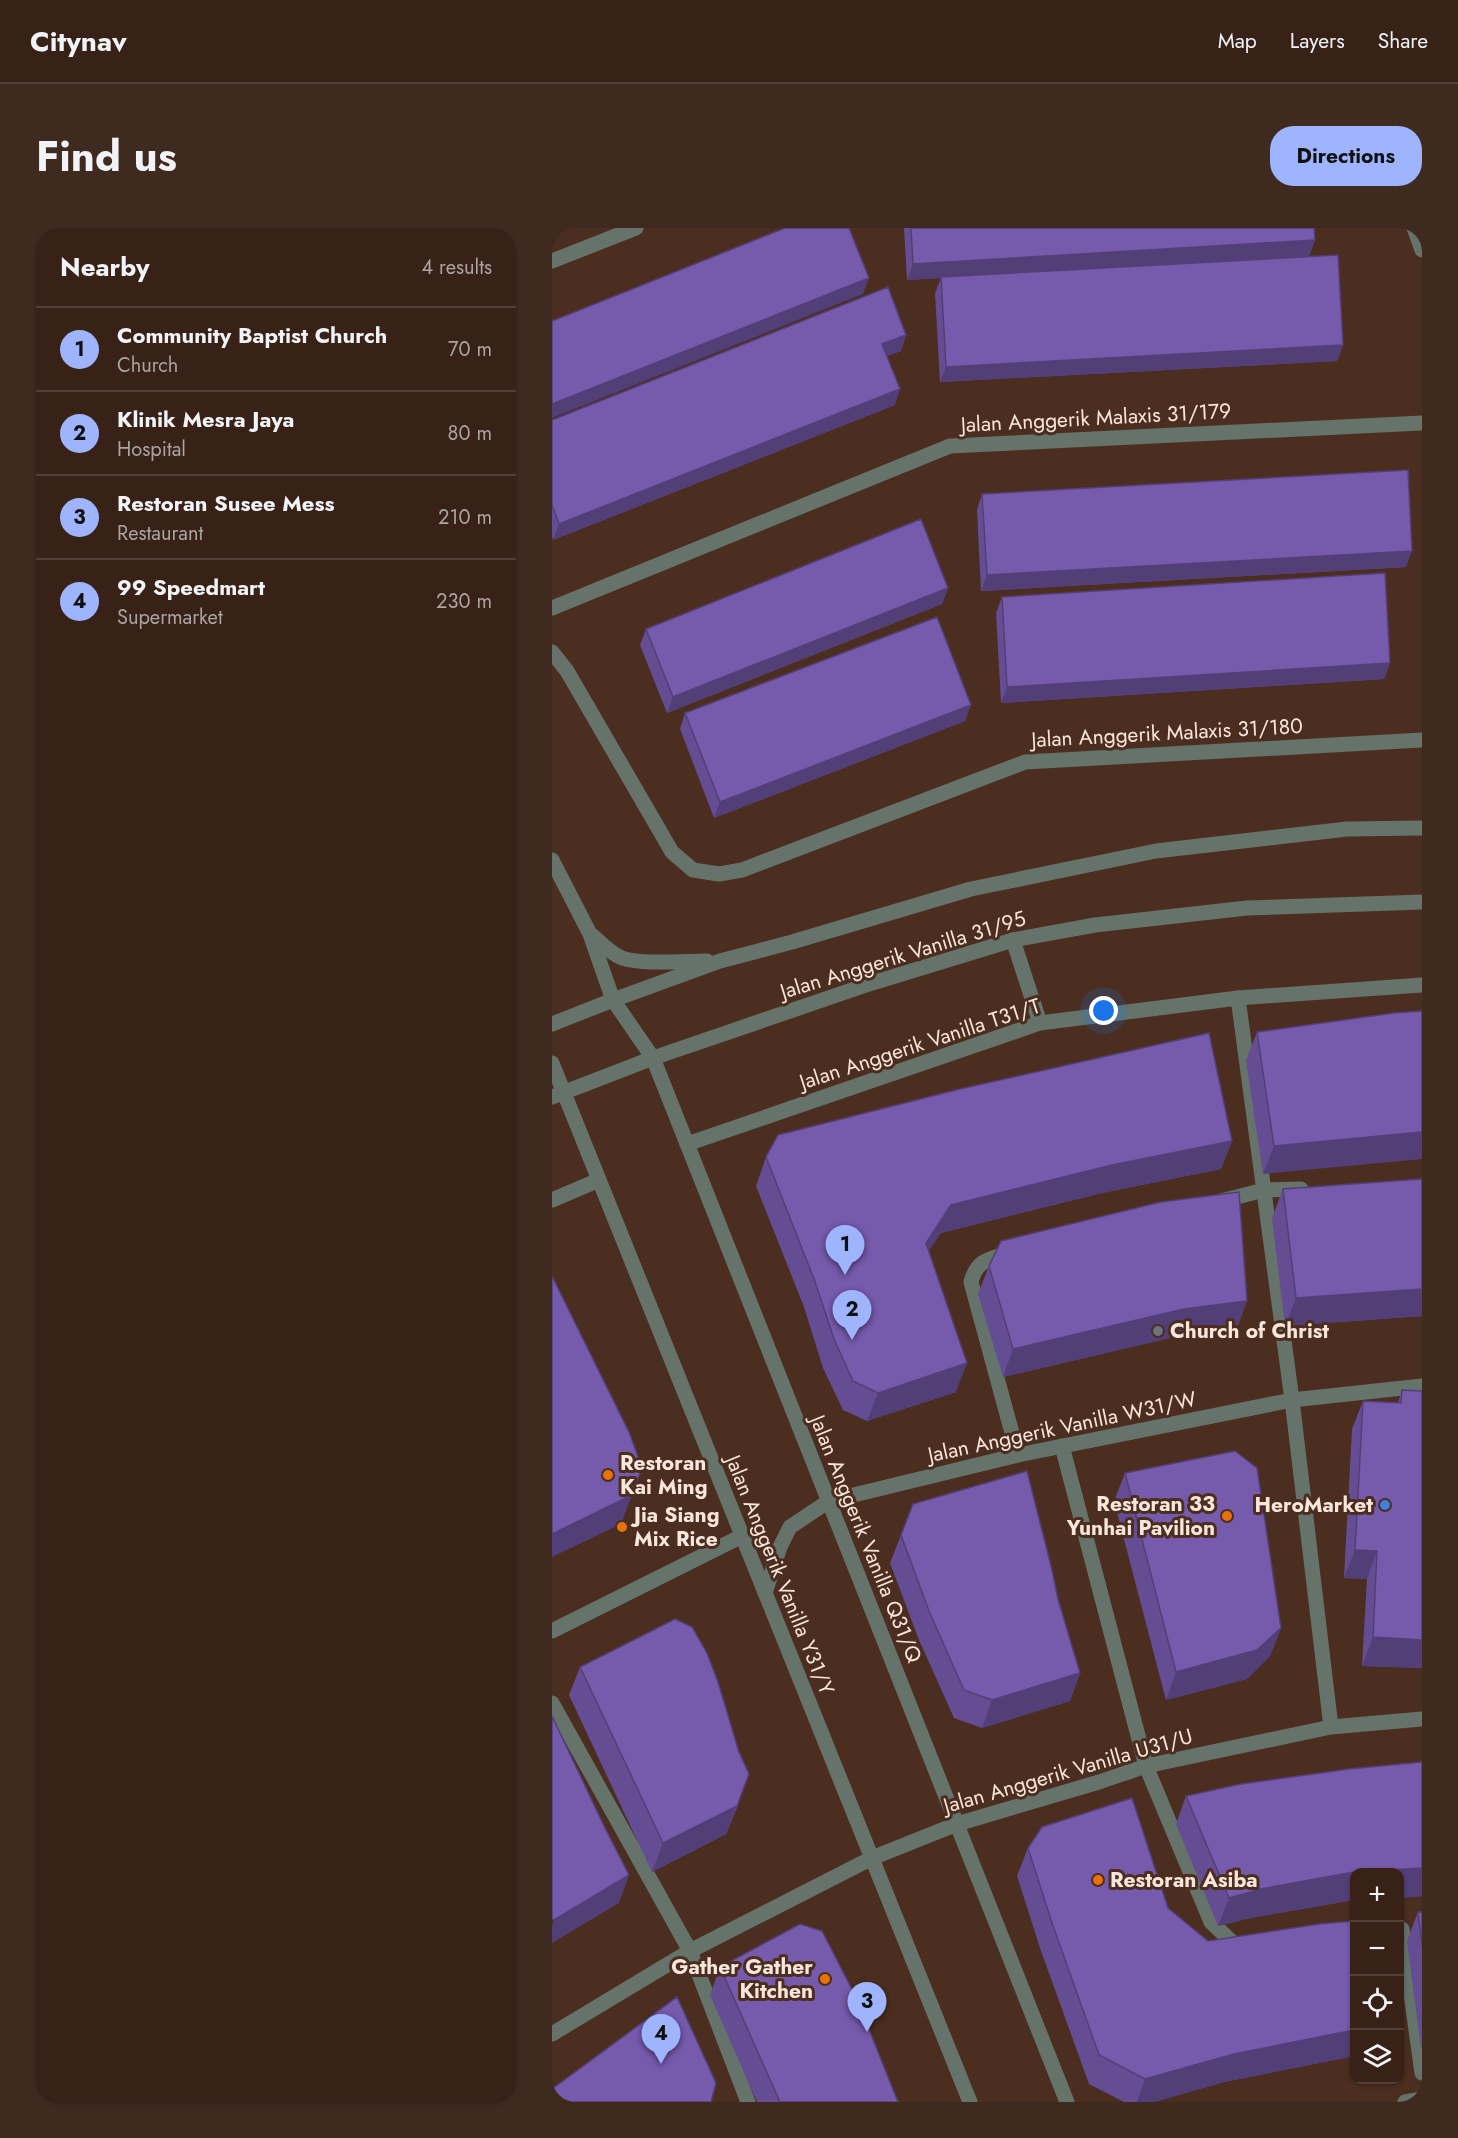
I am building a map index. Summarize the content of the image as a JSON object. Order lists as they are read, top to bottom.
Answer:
{
  "streets": {
    "street": [
      "Jalan Anggerik Malaxis 31/179",
      "Jalan Anggerik Malaxis 31/180",
      "Jalan Anggerik Vanilla 31/95",
      "Jalan Anggerik Vanilla T31/T",
      "Jalan Anggerik Vanilla W31/W",
      "Jalan Anggerik Vanilla Q31/Q",
      "Jalan Anggerik Vanilla Y31/Y",
      "Jalan Anggerik Vanilla U31/U"
    ]
  },
  "crossings": [
    ["Jalan Anggerik Vanilla 31/95", "Jalan Anggerik Vanilla Q31/Q"],
    ["Jalan Anggerik Vanilla 31/95", "Jalan Anggerik Vanilla Y31/Y"],
    ["Jalan Anggerik Vanilla T31/T", "Jalan Anggerik Vanilla Q31/Q"],
    ["Jalan Anggerik Vanilla W31/W", "Jalan Anggerik Vanilla Q31/Q"],
    ["Jalan Anggerik Vanilla W31/W", "Jalan Anggerik Vanilla Y31/Y"],
    ["Jalan Anggerik Vanilla Q31/Q", "Jalan Anggerik Vanilla U31/U"],
    ["Jalan Anggerik Vanilla Y31/Y", "Jalan Anggerik Vanilla U31/U"]
  ],
  "places": [
    "Church of Christ",
    "Restoran Kai Ming",
    "HeroMarket",
    "Restoran 33 Yunhai Pavilion",
    "Jia Siang Mix Rice",
    "Restoran Asiba",
    "Gather Gather Kitchen"
  ],
  "page": {
    "header": "Citynav",
    "nav": ["Map", "Layers", "Share"],
    "title": "Find us",
    "buttons": "Directions",
    "heading": ["Nearby", "4 results"],
    "list": [
      {
        "mark": "1",
        "name": "Community Baptist Church",
        "note": "Church",
        "value": "70 m"
      },
      {
        "mark": "2",
        "name": "Klinik Mesra Jaya",
        "note": "Hospital",
        "value": "80 m"
      },
      {
        "mark": "3",
        "name": "Restoran Susee Mess",
        "note": "Restaurant",
        "value": "210 m"
      },
      {
        "mark": "4",
        "name": "99 Speedmart",
        "note": "Supermarket",
        "value": "230 m"
      }
    ],
    "pins": [
      "1",
      "2",
      "3",
      "4"
    ],
    "map_buttons": ["+", "−"]
  }
}
